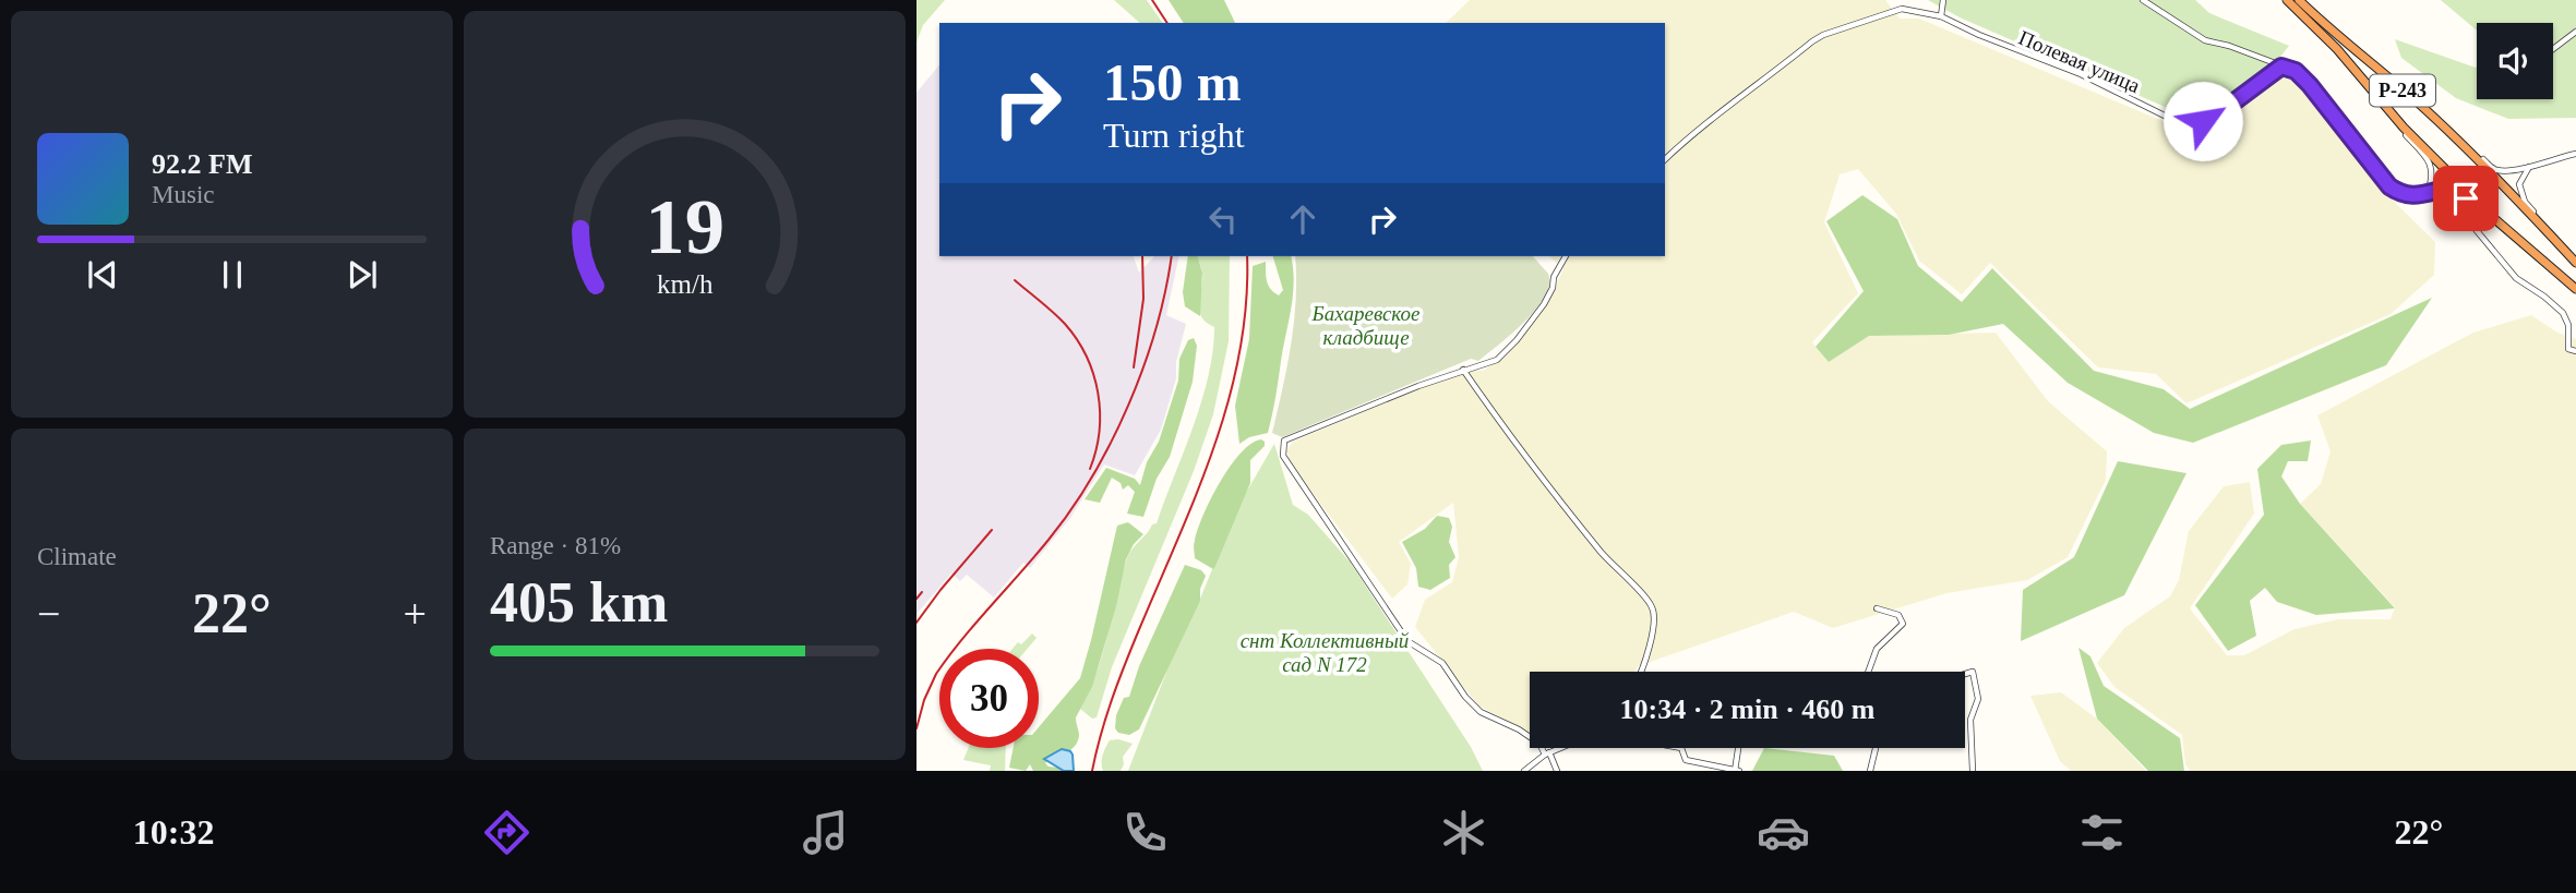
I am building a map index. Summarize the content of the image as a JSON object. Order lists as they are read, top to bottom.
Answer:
{
  "streets": {
    "highway": ["Р-243"],
    "street": ["Полевая улица"]
  },
  "parks": ["Бахаревское кладбище", "снт Коллективный сад N 172"],
  "page": {
    "turn": ["150 m", "Turn right"],
    "song": ["92.2 FM", "Music"],
    "tile": [
      "Climate",
      ["Range · 81%", "405 km"]
    ],
    "heat": ["−", "22°", "+"],
    "limit": "30",
    "trip": "10:34 · 2 min · 460 m",
    "tabs": ["10:32", "22°"],
    "gauge": ["19", "km/h"]
  }
}
